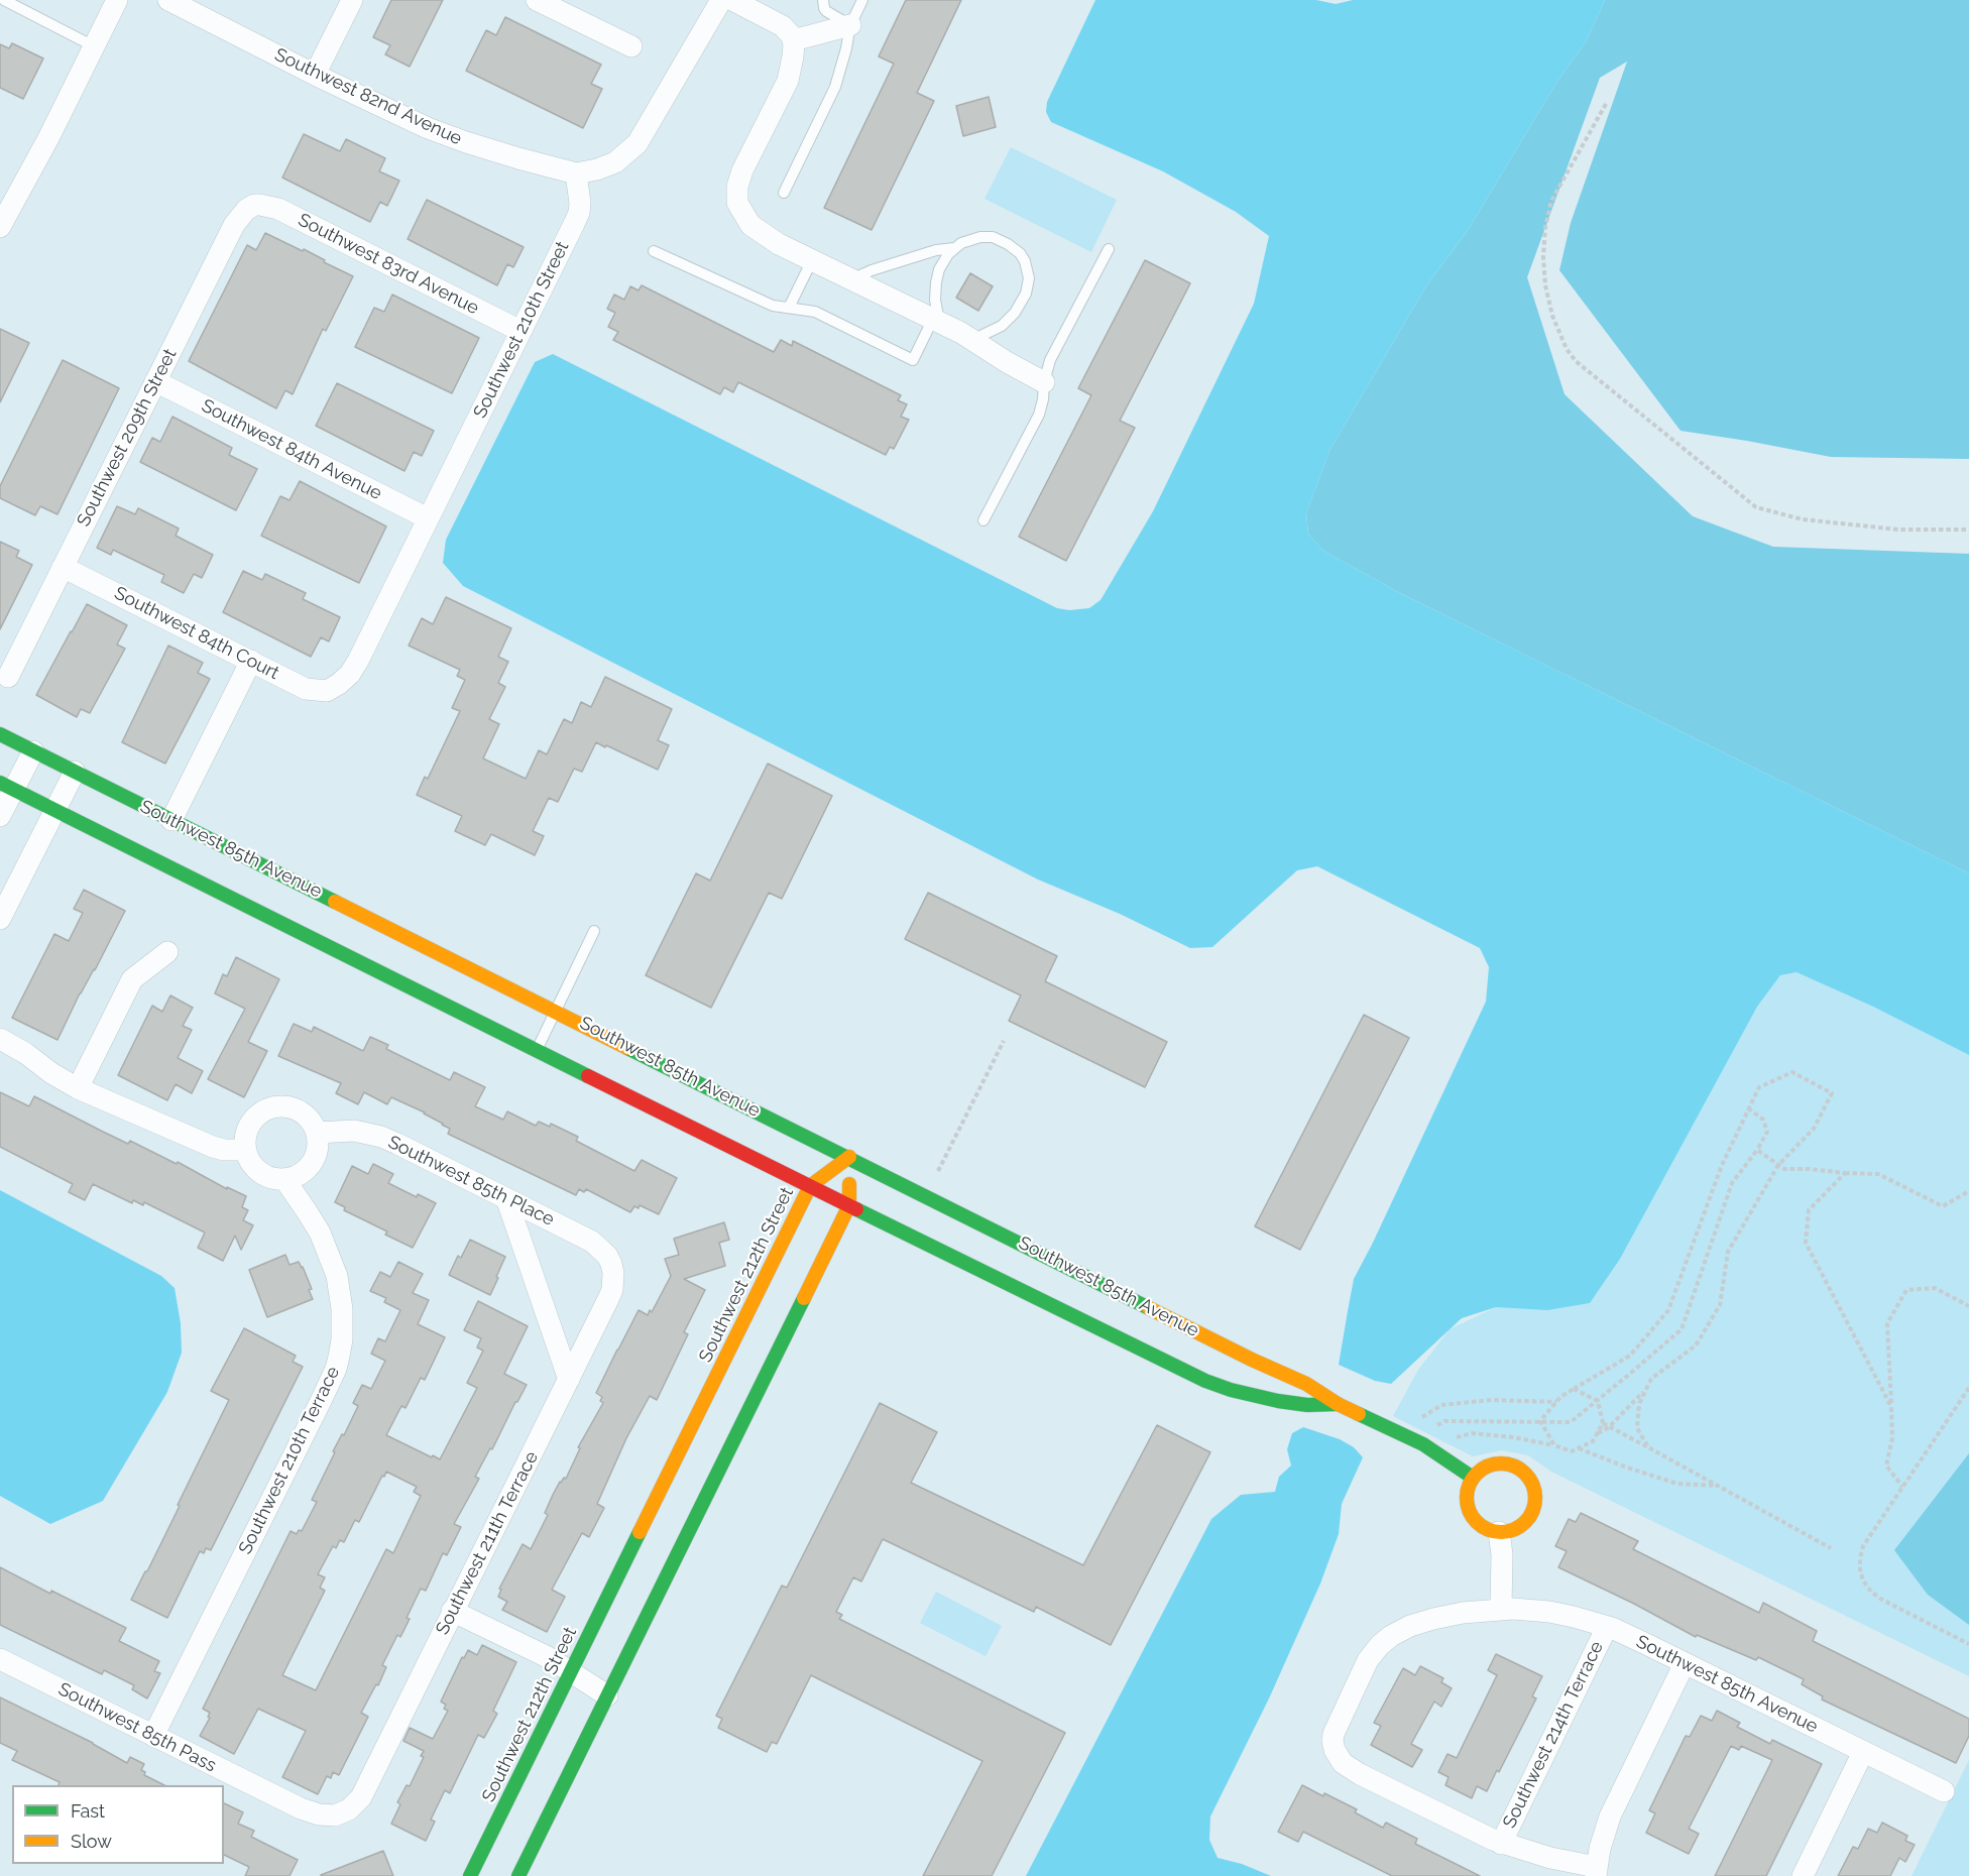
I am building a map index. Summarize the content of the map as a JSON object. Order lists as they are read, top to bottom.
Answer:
{
  "streets": {
    "street": [
      "Southwest 82nd Avenue",
      "Southwest 83rd Avenue",
      "Southwest 210th Street",
      "Southwest 209th Street",
      "Southwest 84th Avenue",
      "Southwest 84th Court",
      "Southwest 85th Avenue",
      "Southwest 85th Place",
      "Southwest 212th Street",
      "Southwest 210th Terrace",
      "Southwest 211th Terrace",
      "Southwest 85th Pass",
      "Southwest 214th Terrace"
    ]
  },
  "crossings": [
    ["Southwest 82nd Avenue", "Southwest 210th Street"],
    ["Southwest 83rd Avenue", "Southwest 210th Street"],
    ["Southwest 83rd Avenue", "Southwest 209th Street"],
    ["Southwest 210th Street", "Southwest 84th Avenue"],
    ["Southwest 210th Street", "Southwest 84th Court"],
    ["Southwest 209th Street", "Southwest 84th Avenue"],
    ["Southwest 209th Street", "Southwest 84th Court"],
    ["Southwest 85th Avenue", "Southwest 212th Street"],
    ["Southwest 85th Avenue", "Southwest 214th Terrace"],
    ["Southwest 85th Place", "Southwest 210th Terrace"],
    ["Southwest 85th Place", "Southwest 211th Terrace"],
    ["Southwest 210th Terrace", "Southwest 85th Pass"],
    ["Southwest 211th Terrace", "Southwest 85th Pass"]
  ],
  "legend": ["Fast", "Slow"]
}
